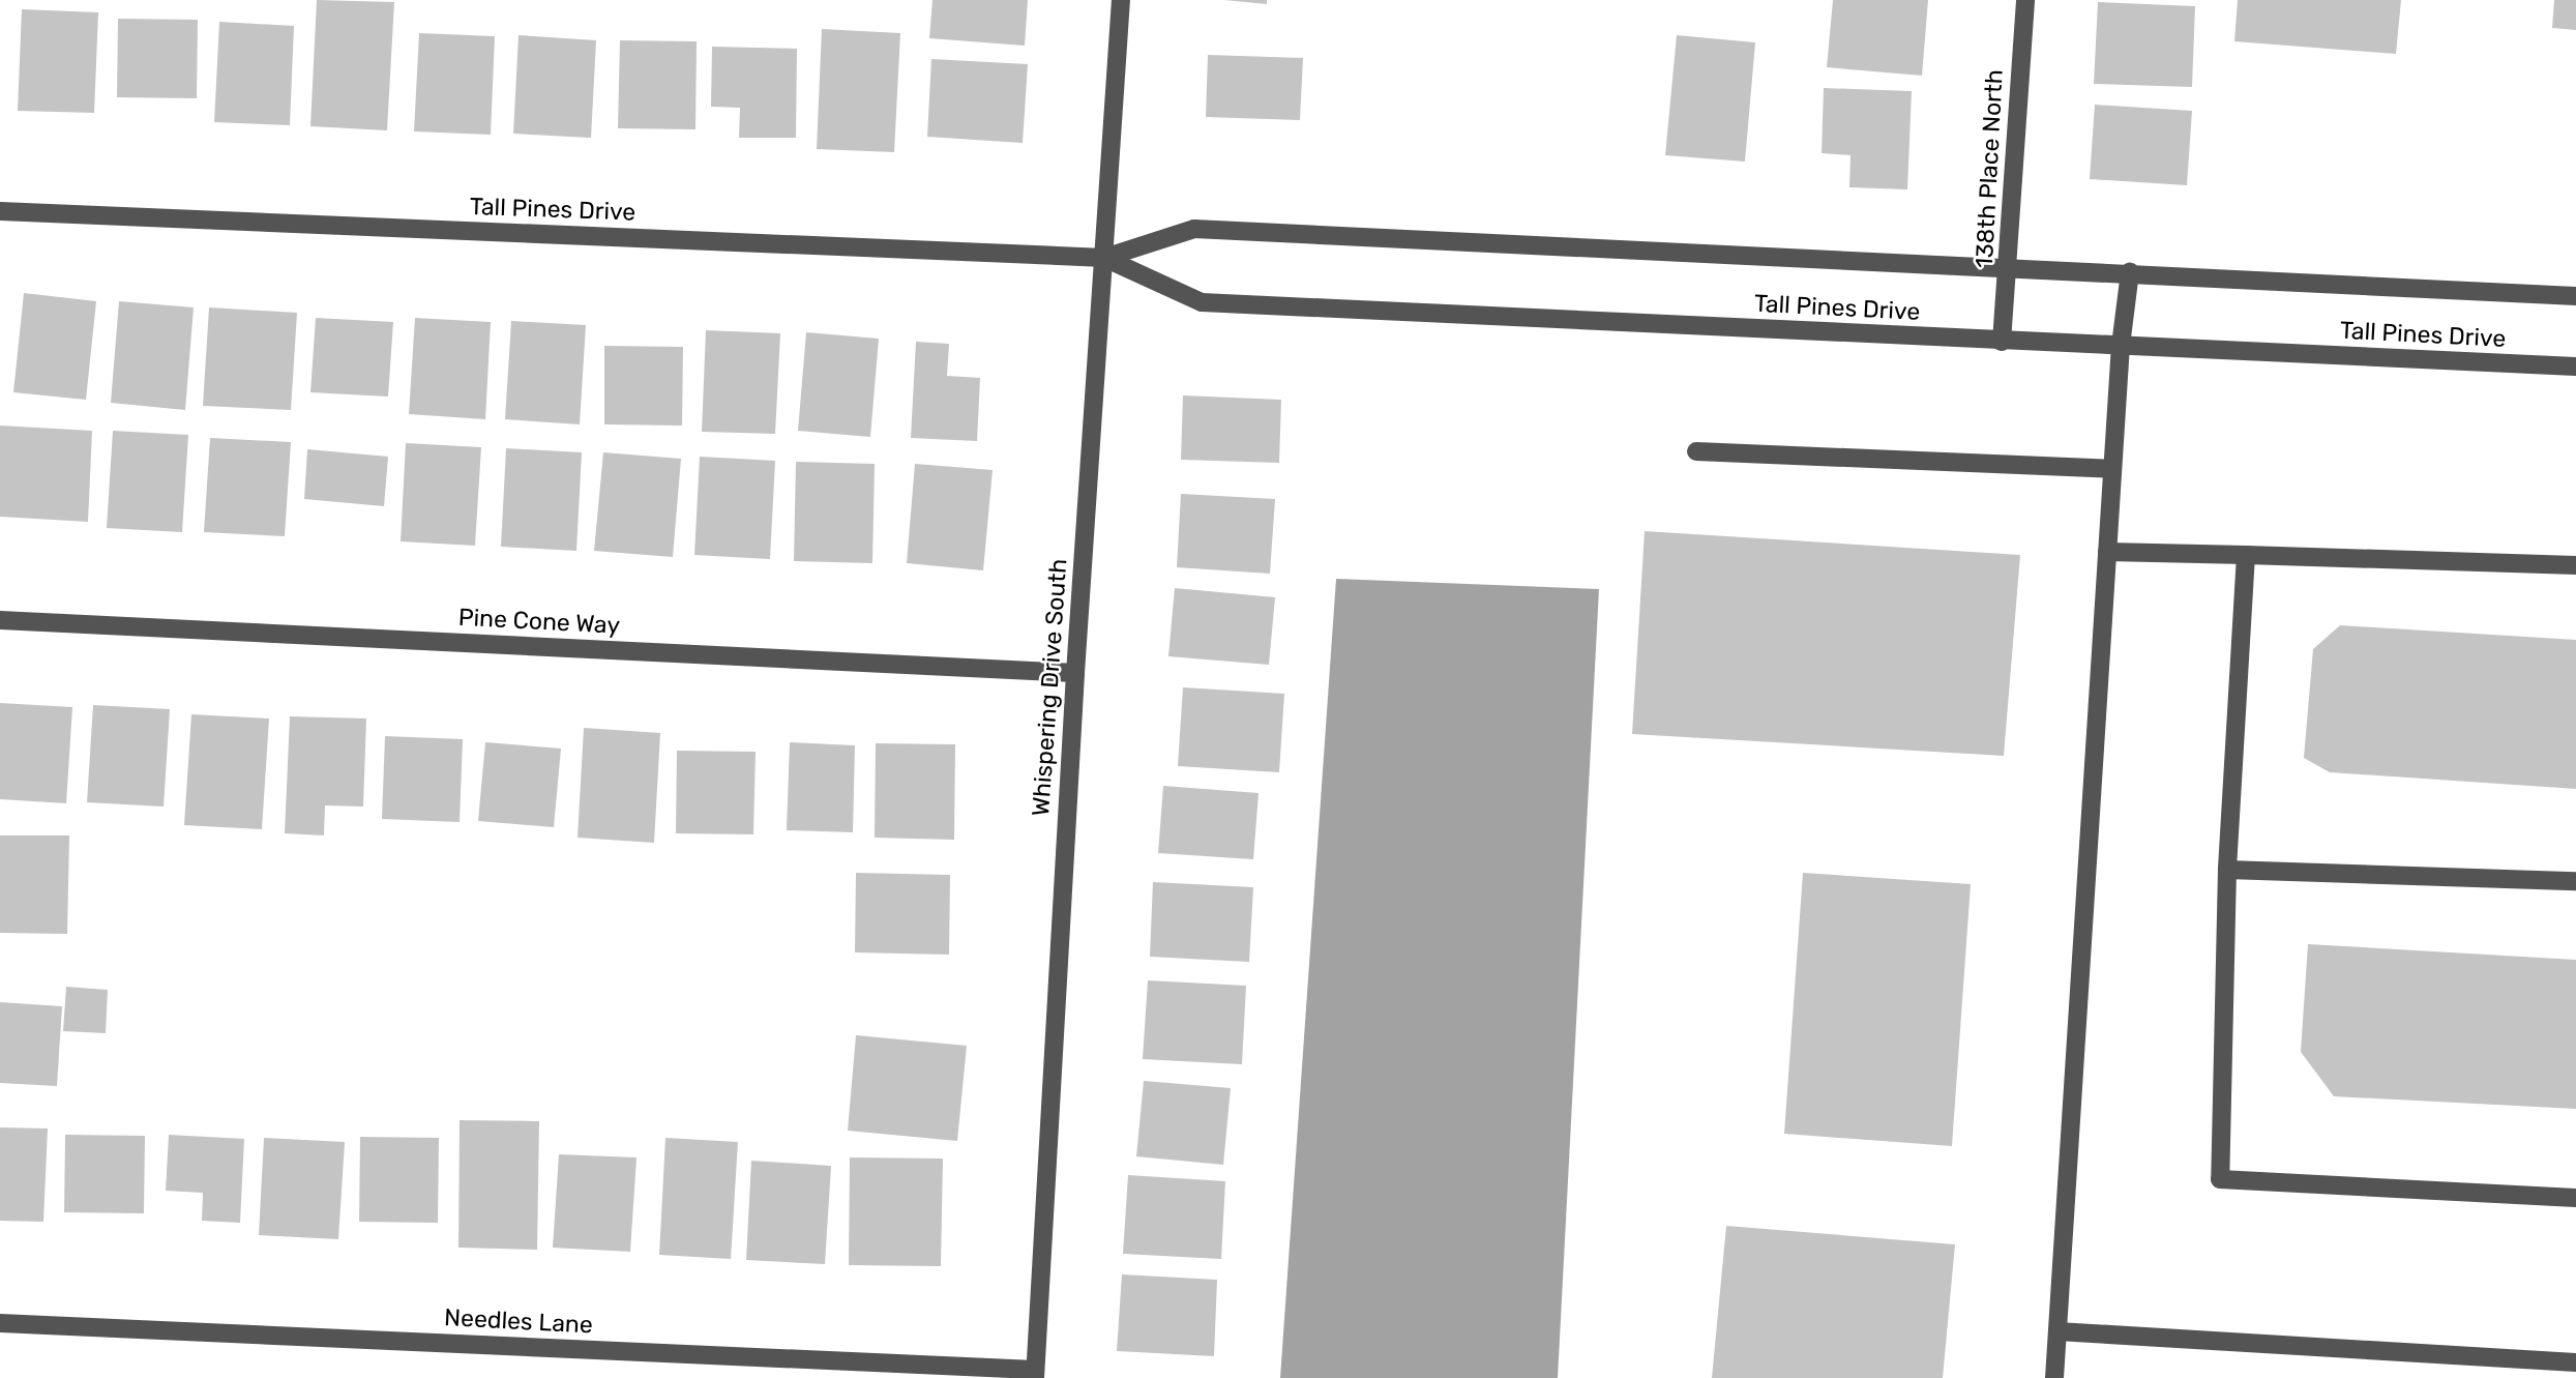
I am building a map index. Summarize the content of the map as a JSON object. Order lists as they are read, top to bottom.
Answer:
{
  "streets": {
    "street": [
      "138th Place North",
      "Tall Pines Drive",
      "Pine Cone Way",
      "Whispering Drive South",
      "Needles Lane"
    ]
  },
  "crossings": [
    ["138th Place North", "Tall Pines Drive"],
    ["Tall Pines Drive", "Whispering Drive South"],
    ["Pine Cone Way", "Whispering Drive South"],
    ["Whispering Drive South", "Needles Lane"]
  ]
}
